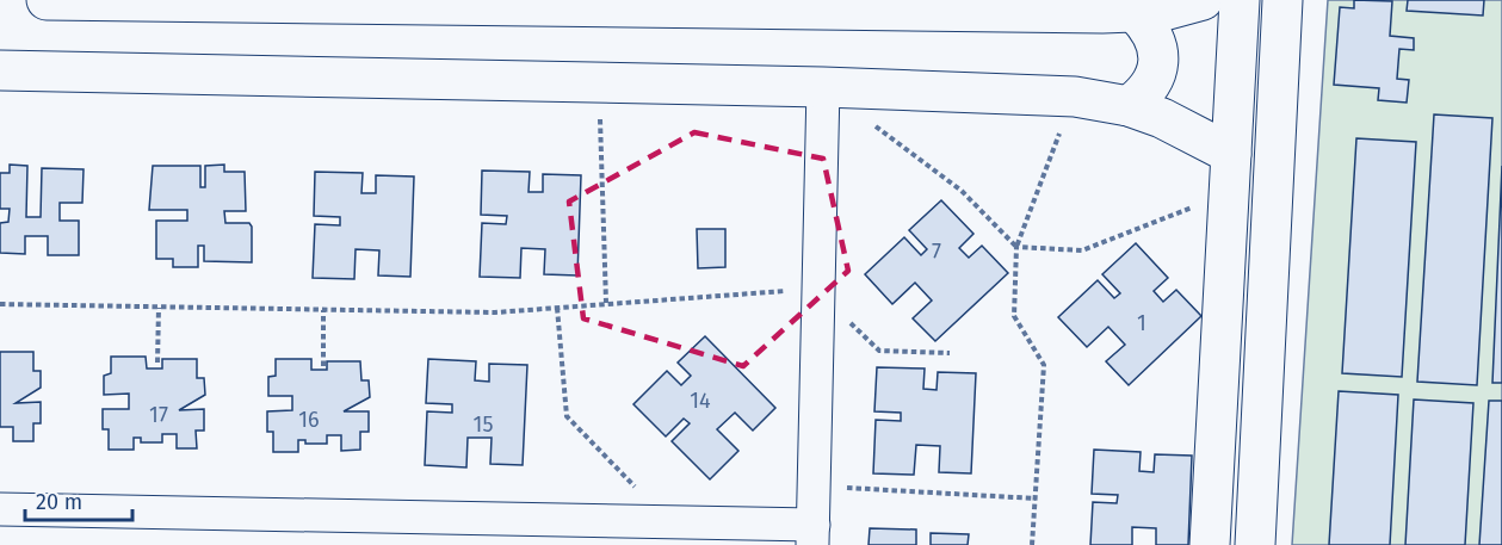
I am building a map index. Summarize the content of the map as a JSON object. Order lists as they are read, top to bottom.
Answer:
{
  "house_numbers": [
    "7",
    "1",
    "14",
    "17",
    "16",
    "15"
  ],
  "scale_bar": "20 m"
}
